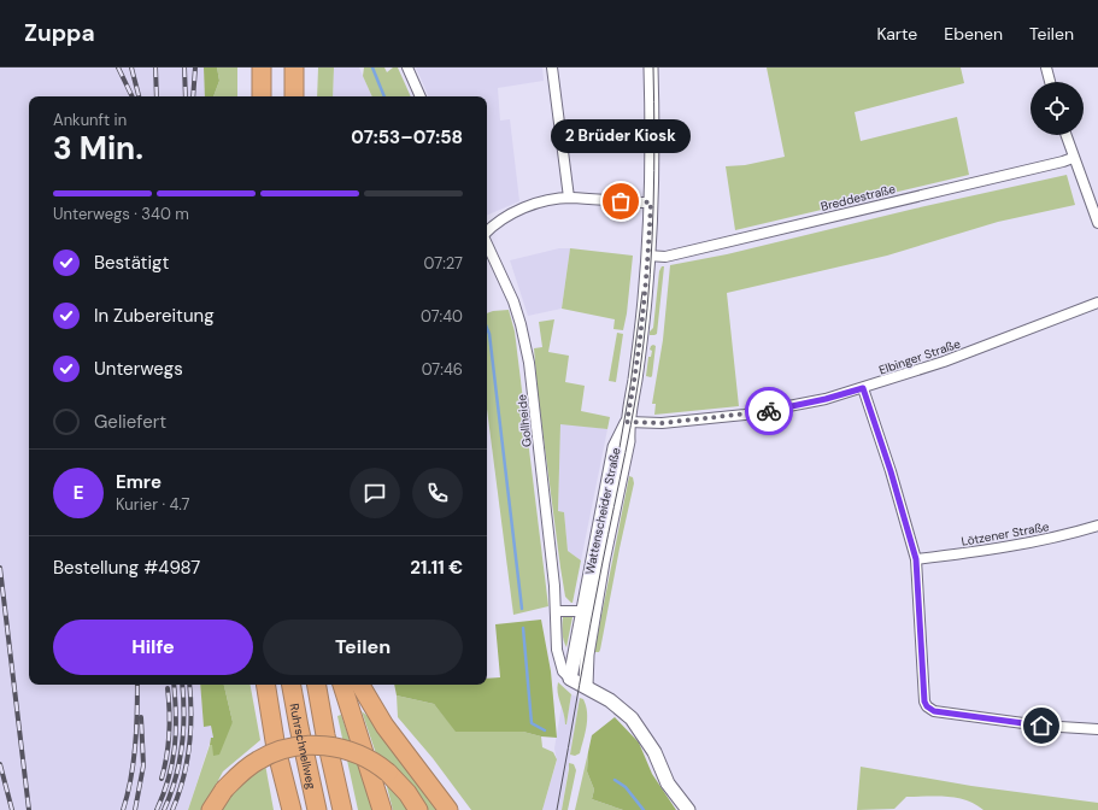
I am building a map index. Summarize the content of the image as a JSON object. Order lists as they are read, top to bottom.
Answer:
{
  "streets": {
    "highway": ["Ruhrschnellweg"],
    "main road": ["Wattenscheider Straße"],
    "street": [
      "Breddestraße",
      "Elbinger Straße",
      "Gollheide",
      "Lötzener Straße"
    ]
  },
  "crossings": [
    ["Elbinger Straße", "Wattenscheider Straße"],
    ["Gollheide", "Wattenscheider Straße"]
  ],
  "places": ["2 Brüder Kiosk"],
  "page": {
    "header": "Zuppa",
    "nav": ["Karte", "Ebenen", "Teilen"],
    "heading": ["3 Min.", "Ankunft in", "07:53–07:58"],
    "panel": [
      "Emre",
      "Kurier · 4.7",
      "Bestellung #4987",
      "21.11 €"
    ],
    "bubble": "2 Brüder Kiosk",
    "bar": "Unterwegs · 340 m",
    "list": [
      ["Bestätigt", "07:27"],
      ["In Zubereitung", "07:40"],
      ["Unterwegs", "07:46"],
      "Geliefert"
    ],
    "round": "E",
    "buttons": ["Hilfe", "Teilen"]
  }
}
